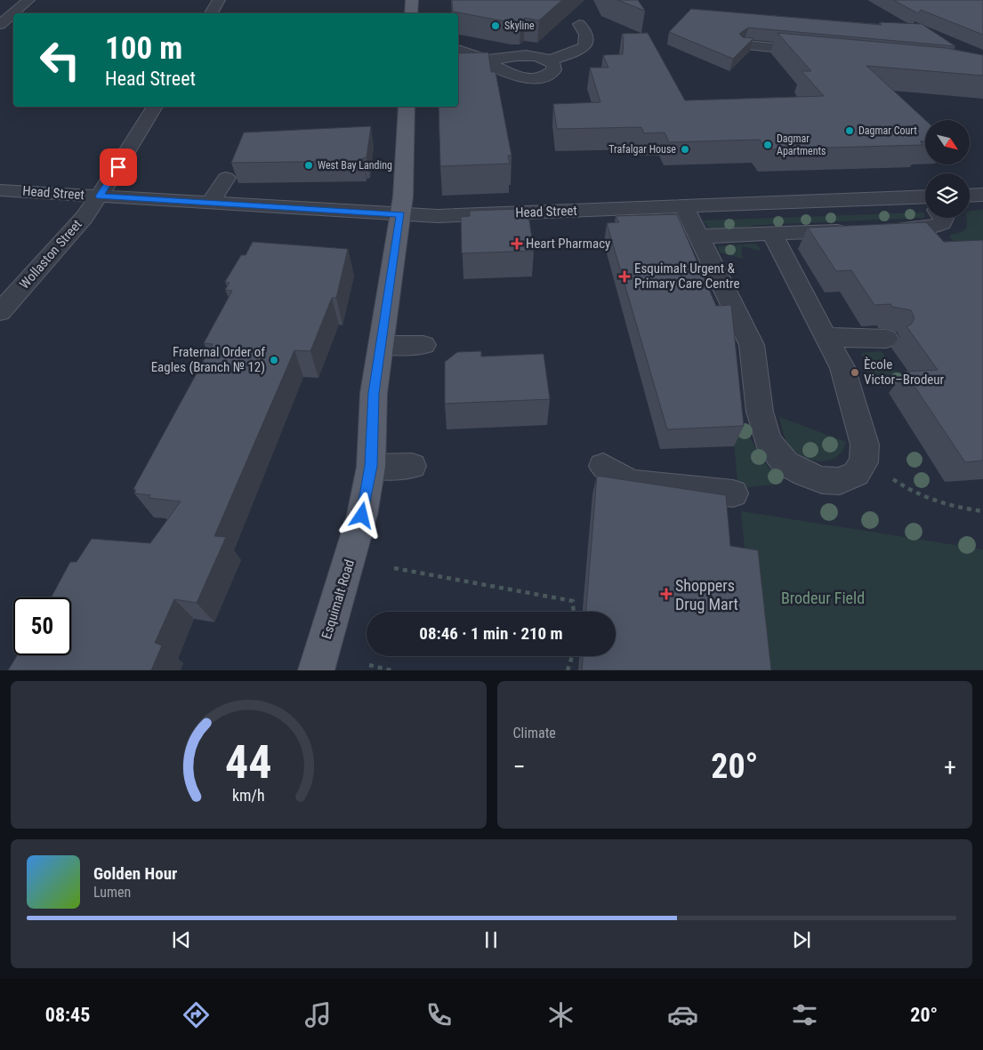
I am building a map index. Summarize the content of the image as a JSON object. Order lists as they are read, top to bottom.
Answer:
{
  "streets": {
    "main road": ["Esquimalt Road"],
    "street": ["Head Street", "Wollaston Street"]
  },
  "crossings": [
    ["Head Street", "Wollaston Street"],
    ["Head Street", "Esquimalt Road"]
  ],
  "parks": ["Brodeur Field"],
  "places": {
    "other": [
      "Skyline",
      "Dagmar Court",
      "Dagmar Apartments",
      "Trafalgar House",
      "West Bay Landing",
      "Fraternal Order of Eagles (Branch № 12)",
      "Ècole Victor–Brodeur"
    ],
    "health": ["Heart Pharmacy", "Esquimalt Urgent & Primary Care Centre", "Shoppers Drug Mart"]
  },
  "north": "bottom right",
  "page": {
    "turn": ["100 m", "Head Street"],
    "limit": "50",
    "trip": "08:46 · 1 min · 210 m",
    "tile": "Climate",
    "heat": ["−", "20°", "+"],
    "song": ["Golden Hour", "Lumen"],
    "tabs": ["08:45", "20°"],
    "gauge": ["44", "km/h"]
  }
}
